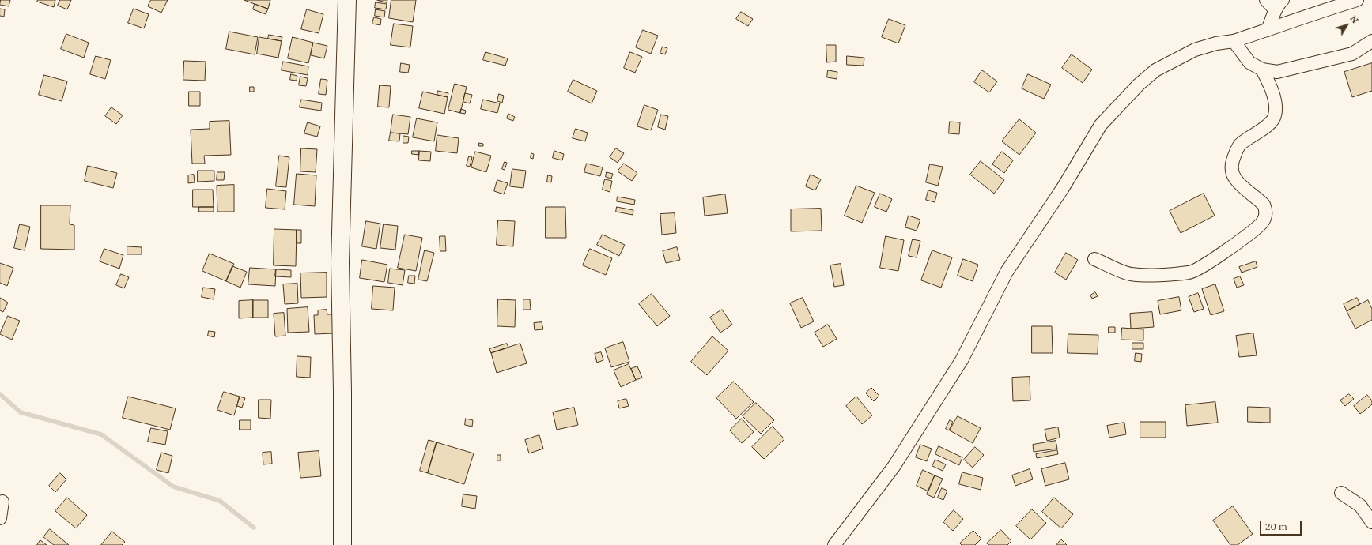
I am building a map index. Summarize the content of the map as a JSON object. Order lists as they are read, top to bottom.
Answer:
{
  "scale_bar": "20 m",
  "north": "top right"
}
